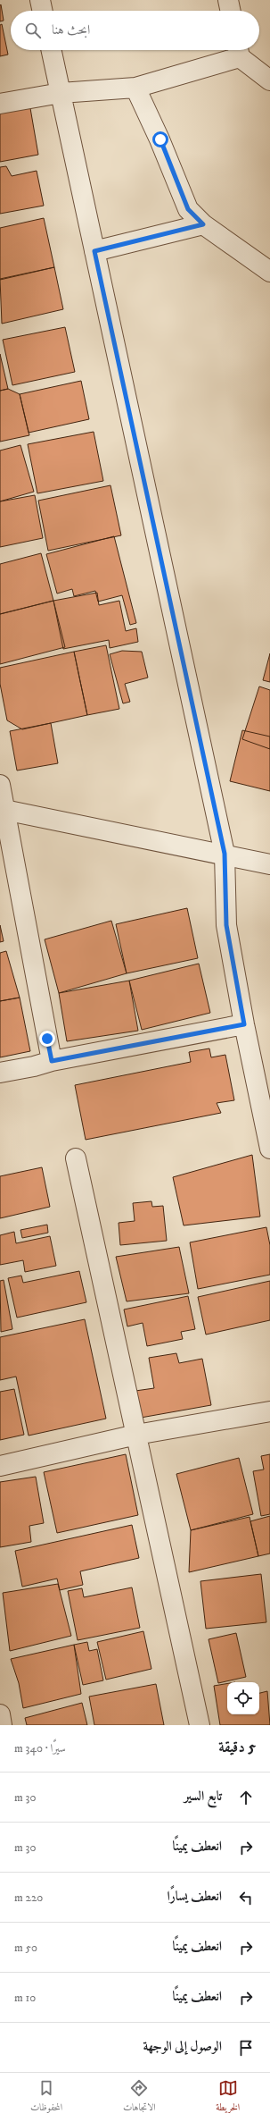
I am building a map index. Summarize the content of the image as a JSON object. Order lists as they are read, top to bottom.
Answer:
{
  "page": {
    "search": "ابحث هنا",
    "heading": ["5 دقيقة", "سيرًا · 340 m"],
    "list": [
      ["تابع السير", "30 m"],
      ["انعطف يمينًا", "30 m"],
      ["انعطف يسارًا", "220 m"],
      ["انعطف يمينًا", "50 m"],
      ["انعطف يمينًا", "10 m"],
      "الوصول إلى الوجهة"
    ],
    "nav": ["الخريطة", "الاتجاهات", "المحفوظات"]
  }
}
